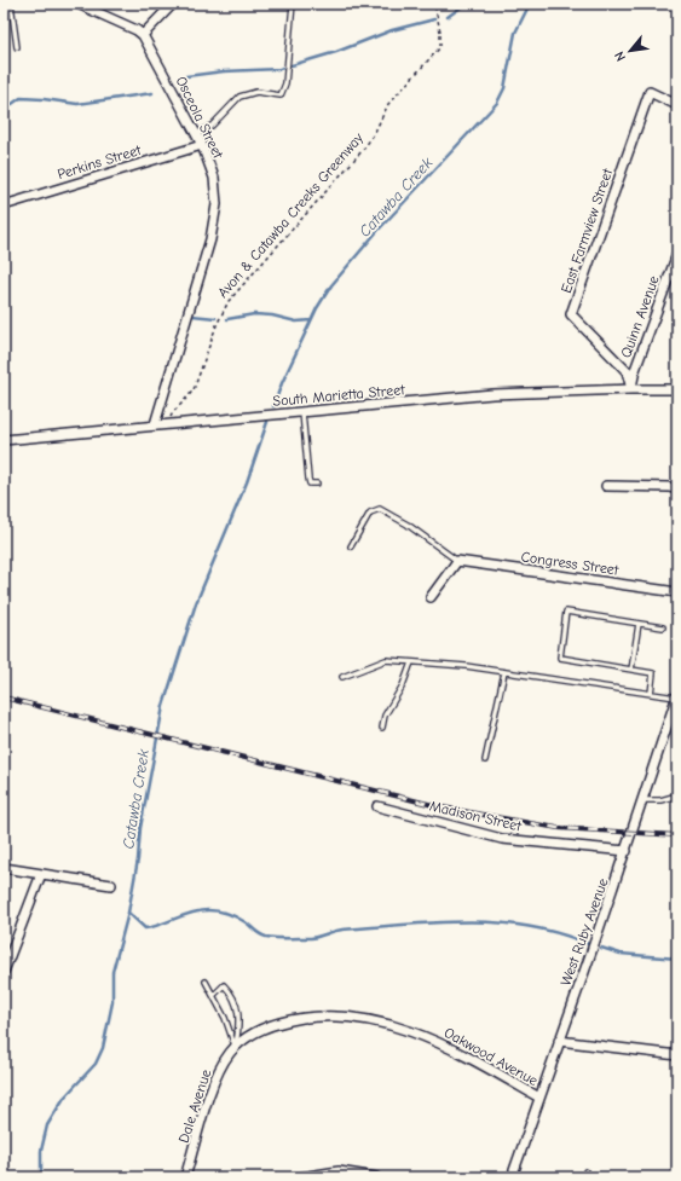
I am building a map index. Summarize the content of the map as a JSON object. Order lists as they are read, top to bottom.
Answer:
{
  "streets": {
    "street": [
      "Osceola Street",
      "Perkins Street",
      "East Farmview Street",
      "Quinn Avenue",
      "South Marietta Street",
      "Congress Street",
      "Madison Street",
      "West Ruby Avenue",
      "Oakwood Avenue",
      "Dale Avenue"
    ],
    "path": ["Avon & Catawba Creeks Greenway"]
  },
  "crossings": [
    ["Osceola Street", "Perkins Street"],
    ["Osceola Street", "South Marietta Street"],
    ["Avon & Catawba Creeks Greenway", "South Marietta Street"],
    ["East Farmview Street", "Quinn Avenue"],
    ["East Farmview Street", "South Marietta Street"],
    ["Quinn Avenue", "South Marietta Street"],
    ["Madison Street", "West Ruby Avenue"],
    ["West Ruby Avenue", "Oakwood Avenue"],
    ["Oakwood Avenue", "Dale Avenue"]
  ],
  "water": ["Catawba Creek"],
  "north": "bottom left"
}
